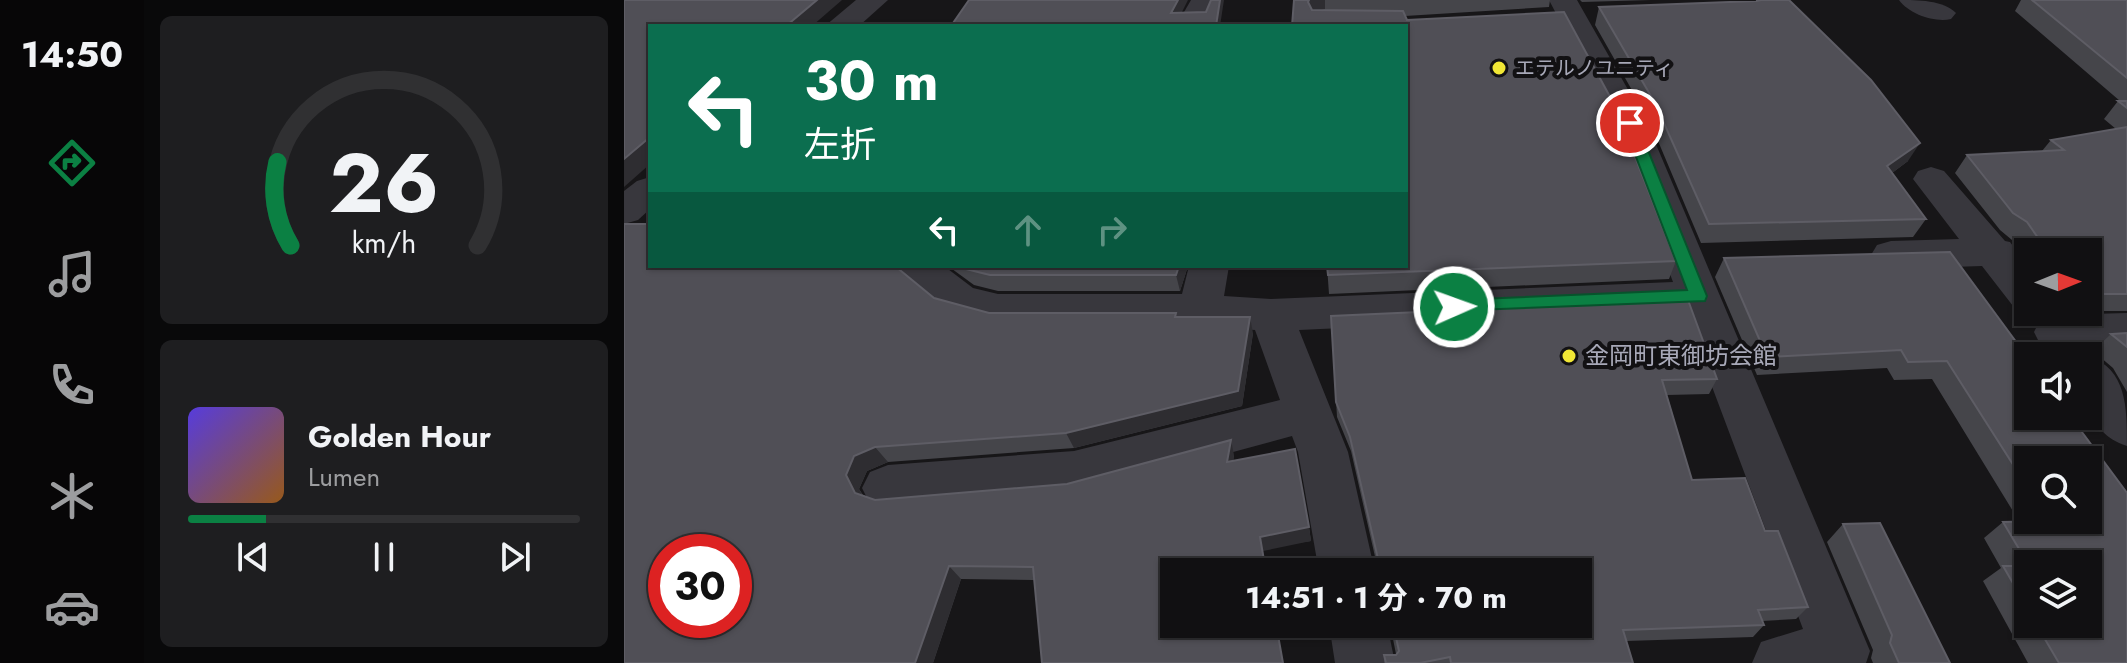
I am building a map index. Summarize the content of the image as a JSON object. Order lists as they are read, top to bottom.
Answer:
{
  "places": ["エテルノユニティ", "金岡町東御坊会館"],
  "north": "right",
  "page": {
    "tabs": "14:50",
    "turn": ["30 m", "左折"],
    "song": ["Golden Hour", "Lumen"],
    "limit": "30",
    "trip": "14:51 · 1 分 · 70 m",
    "gauge": ["26", "km/h"]
  }
}
